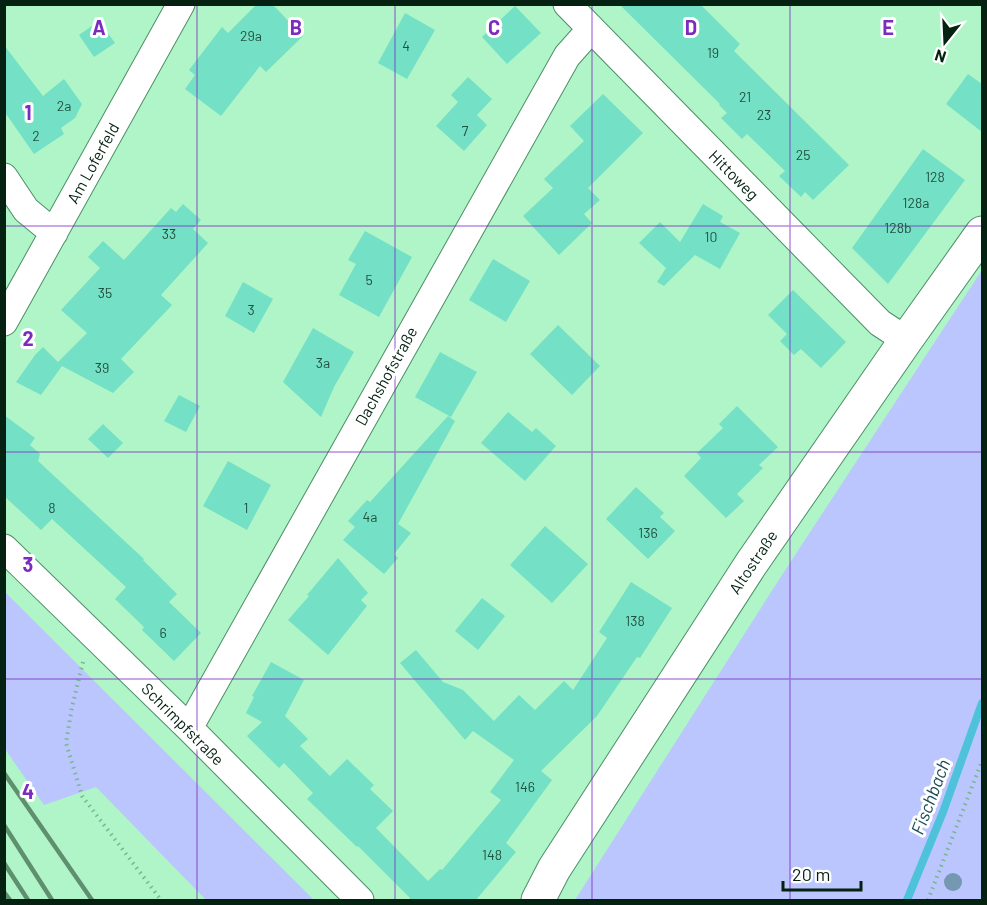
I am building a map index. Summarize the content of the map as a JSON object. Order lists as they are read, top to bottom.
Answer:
{
  "streets": {
    "main road": ["Altostraße"],
    "street": [
      "Am Loferfeld",
      "Hittoweg",
      "Dachshofstraße",
      "Schrimpfstraße"
    ]
  },
  "crossings": [
    ["Hittoweg", "Dachshofstraße"],
    ["Hittoweg", "Altostraße"],
    ["Dachshofstraße", "Schrimpfstraße"]
  ],
  "water": ["Fischbach"],
  "house_numbers": [
    "29a",
    "4",
    "19",
    "21",
    "2a",
    "23",
    "7",
    "2",
    "25",
    "128",
    "128a",
    "128b",
    "33",
    "10",
    "5",
    "35",
    "3",
    "3a",
    "39",
    "8",
    "1",
    "4a",
    "136",
    "138",
    "6",
    "146",
    "148"
  ],
  "scale_bar": "20 m",
  "north": "bottom",
  "grid": {
    "columns": [
      "A",
      "B",
      "C",
      "D",
      "E"
    ],
    "rows": [
      "1",
      "2",
      "3",
      "4"
    ]
  }
}
